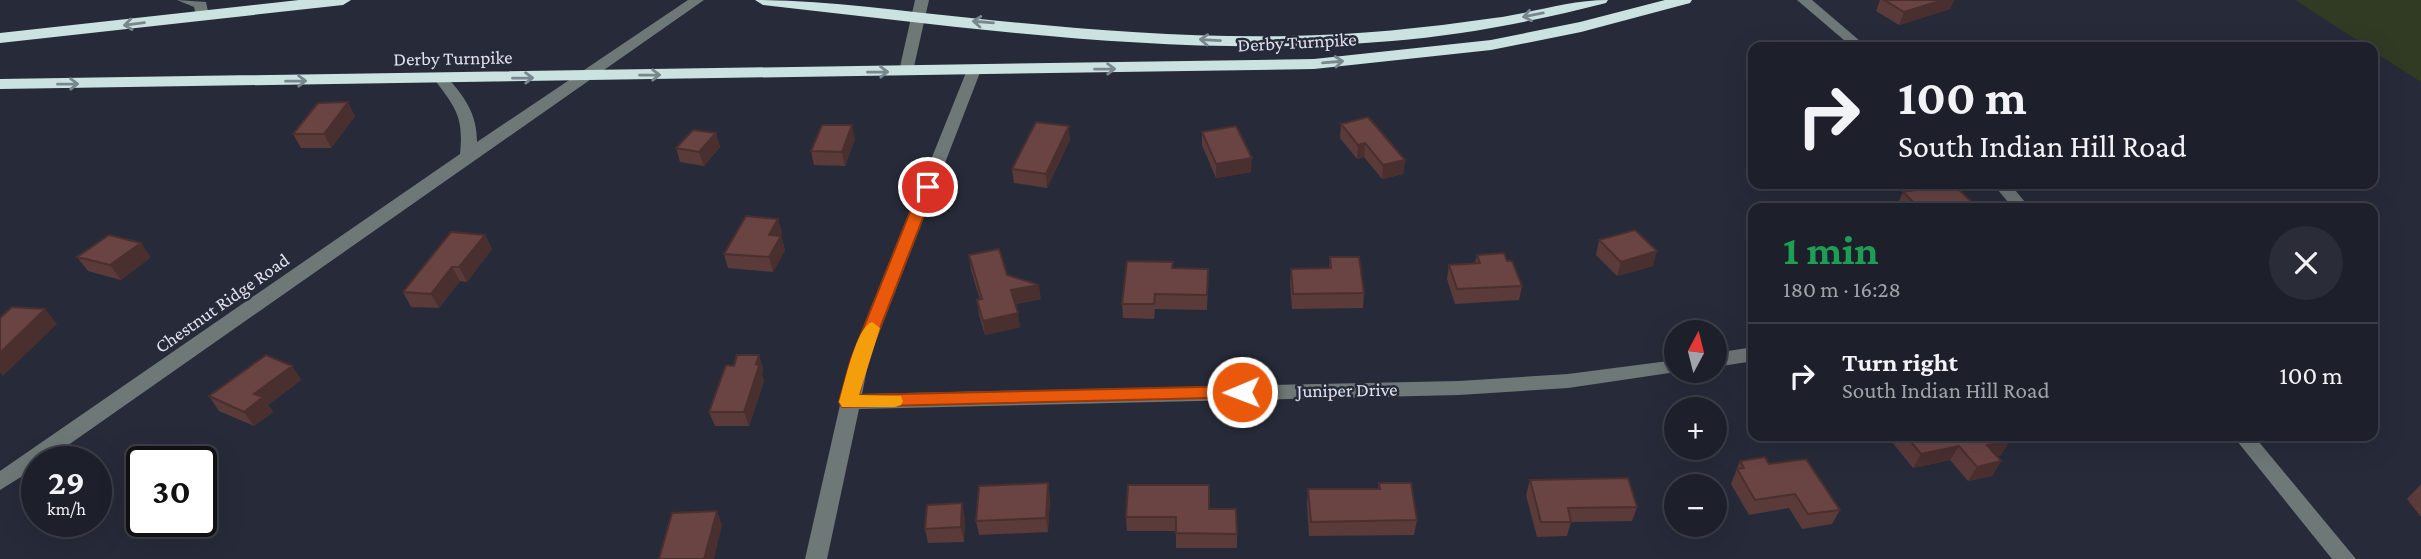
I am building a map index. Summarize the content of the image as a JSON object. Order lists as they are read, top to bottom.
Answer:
{
  "streets": {
    "highway": ["Derby Turnpike"],
    "street": ["Chestnut Ridge Road", "Juniper Drive"]
  },
  "crossings": [
    ["Derby Turnpike", "Chestnut Ridge Road"]
  ],
  "north": "top",
  "page": {
    "turn": ["100 m", "South Indian Hill Road"],
    "heading": ["1 min", "180 m · 16:28"],
    "map_buttons": ["+", "−"],
    "list": [
      {
        "name": "Turn right",
        "note": "South Indian Hill Road",
        "value": "100 m"
      }
    ],
    "speed": "29 km/h",
    "limit": "30"
  }
}
